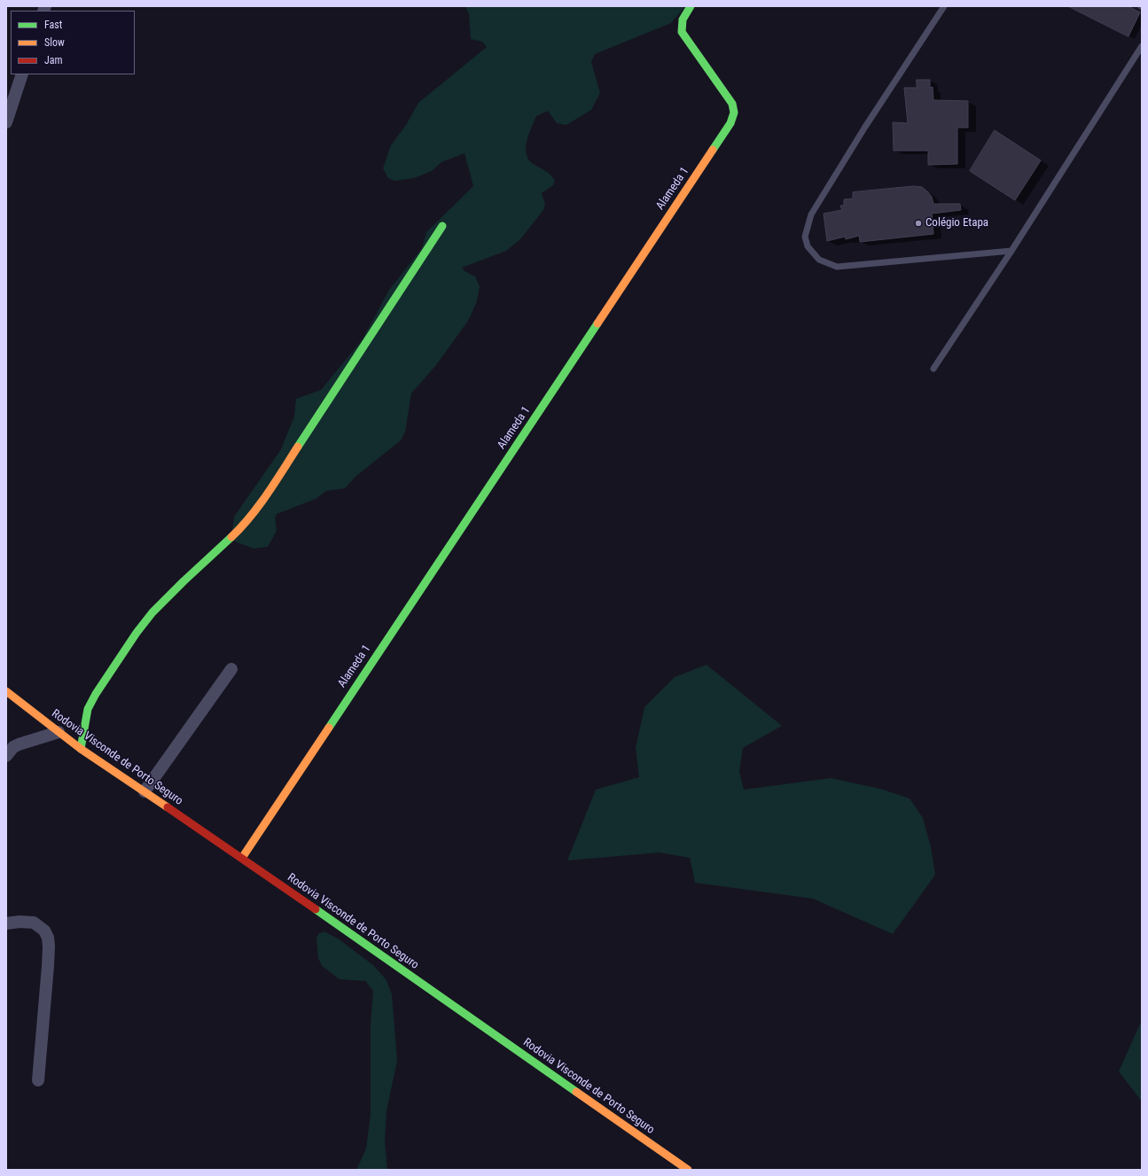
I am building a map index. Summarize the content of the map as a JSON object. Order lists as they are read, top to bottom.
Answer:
{
  "streets": {
    "street": ["Alameda 1", "Rodovia Visconde de Porto Seguro"]
  },
  "crossings": [
    ["Alameda 1", "Rodovia Visconde de Porto Seguro"]
  ],
  "places": ["Colégio Etapa"],
  "legend": ["Fast", "Slow", "Jam"]
}
